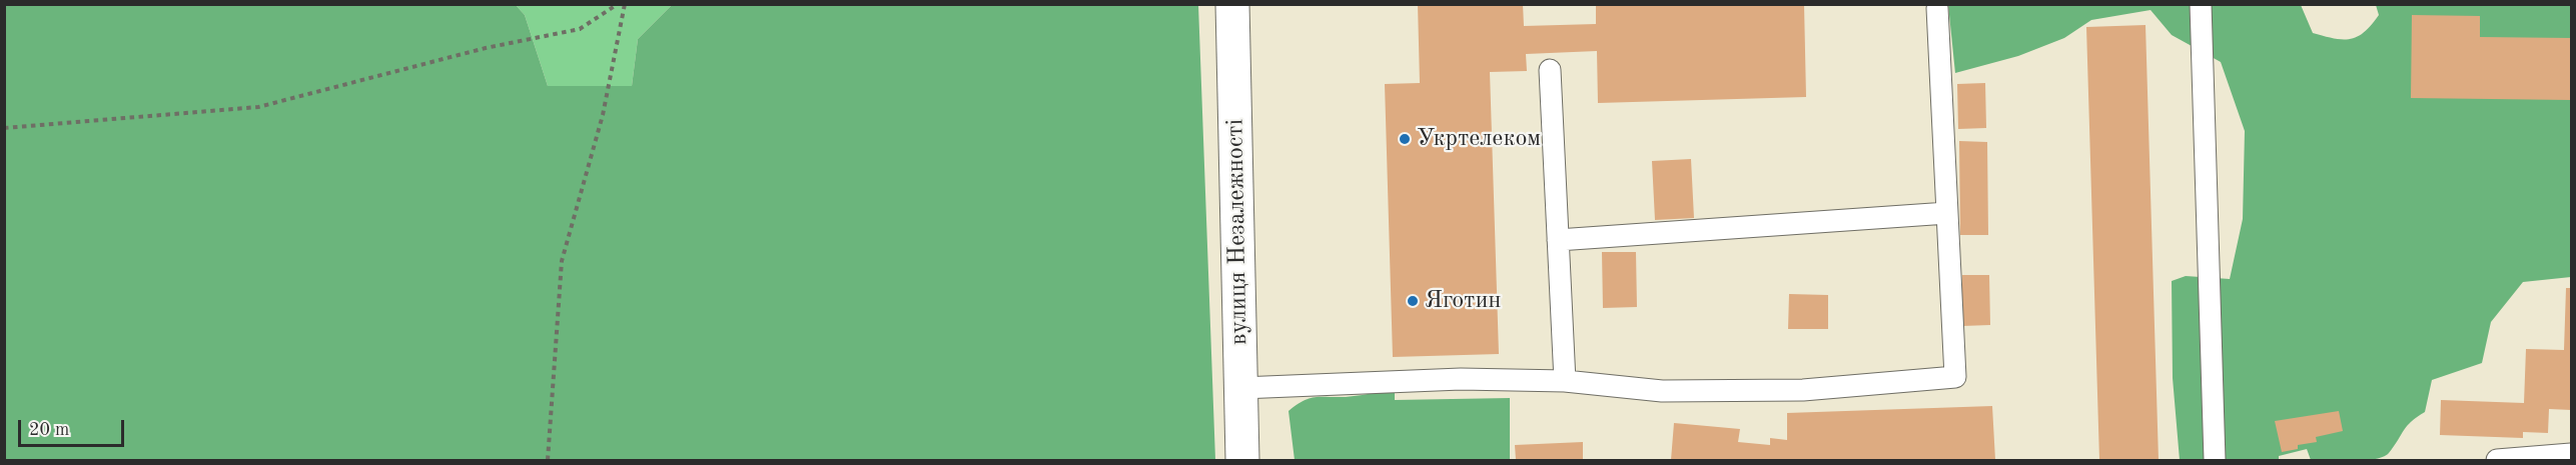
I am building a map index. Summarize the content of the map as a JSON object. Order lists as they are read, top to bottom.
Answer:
{
  "streets": {
    "main road": ["вулиця Незалежності"]
  },
  "places": ["Укртелеком", "Яготин"],
  "scale_bar": "20 m"
}
